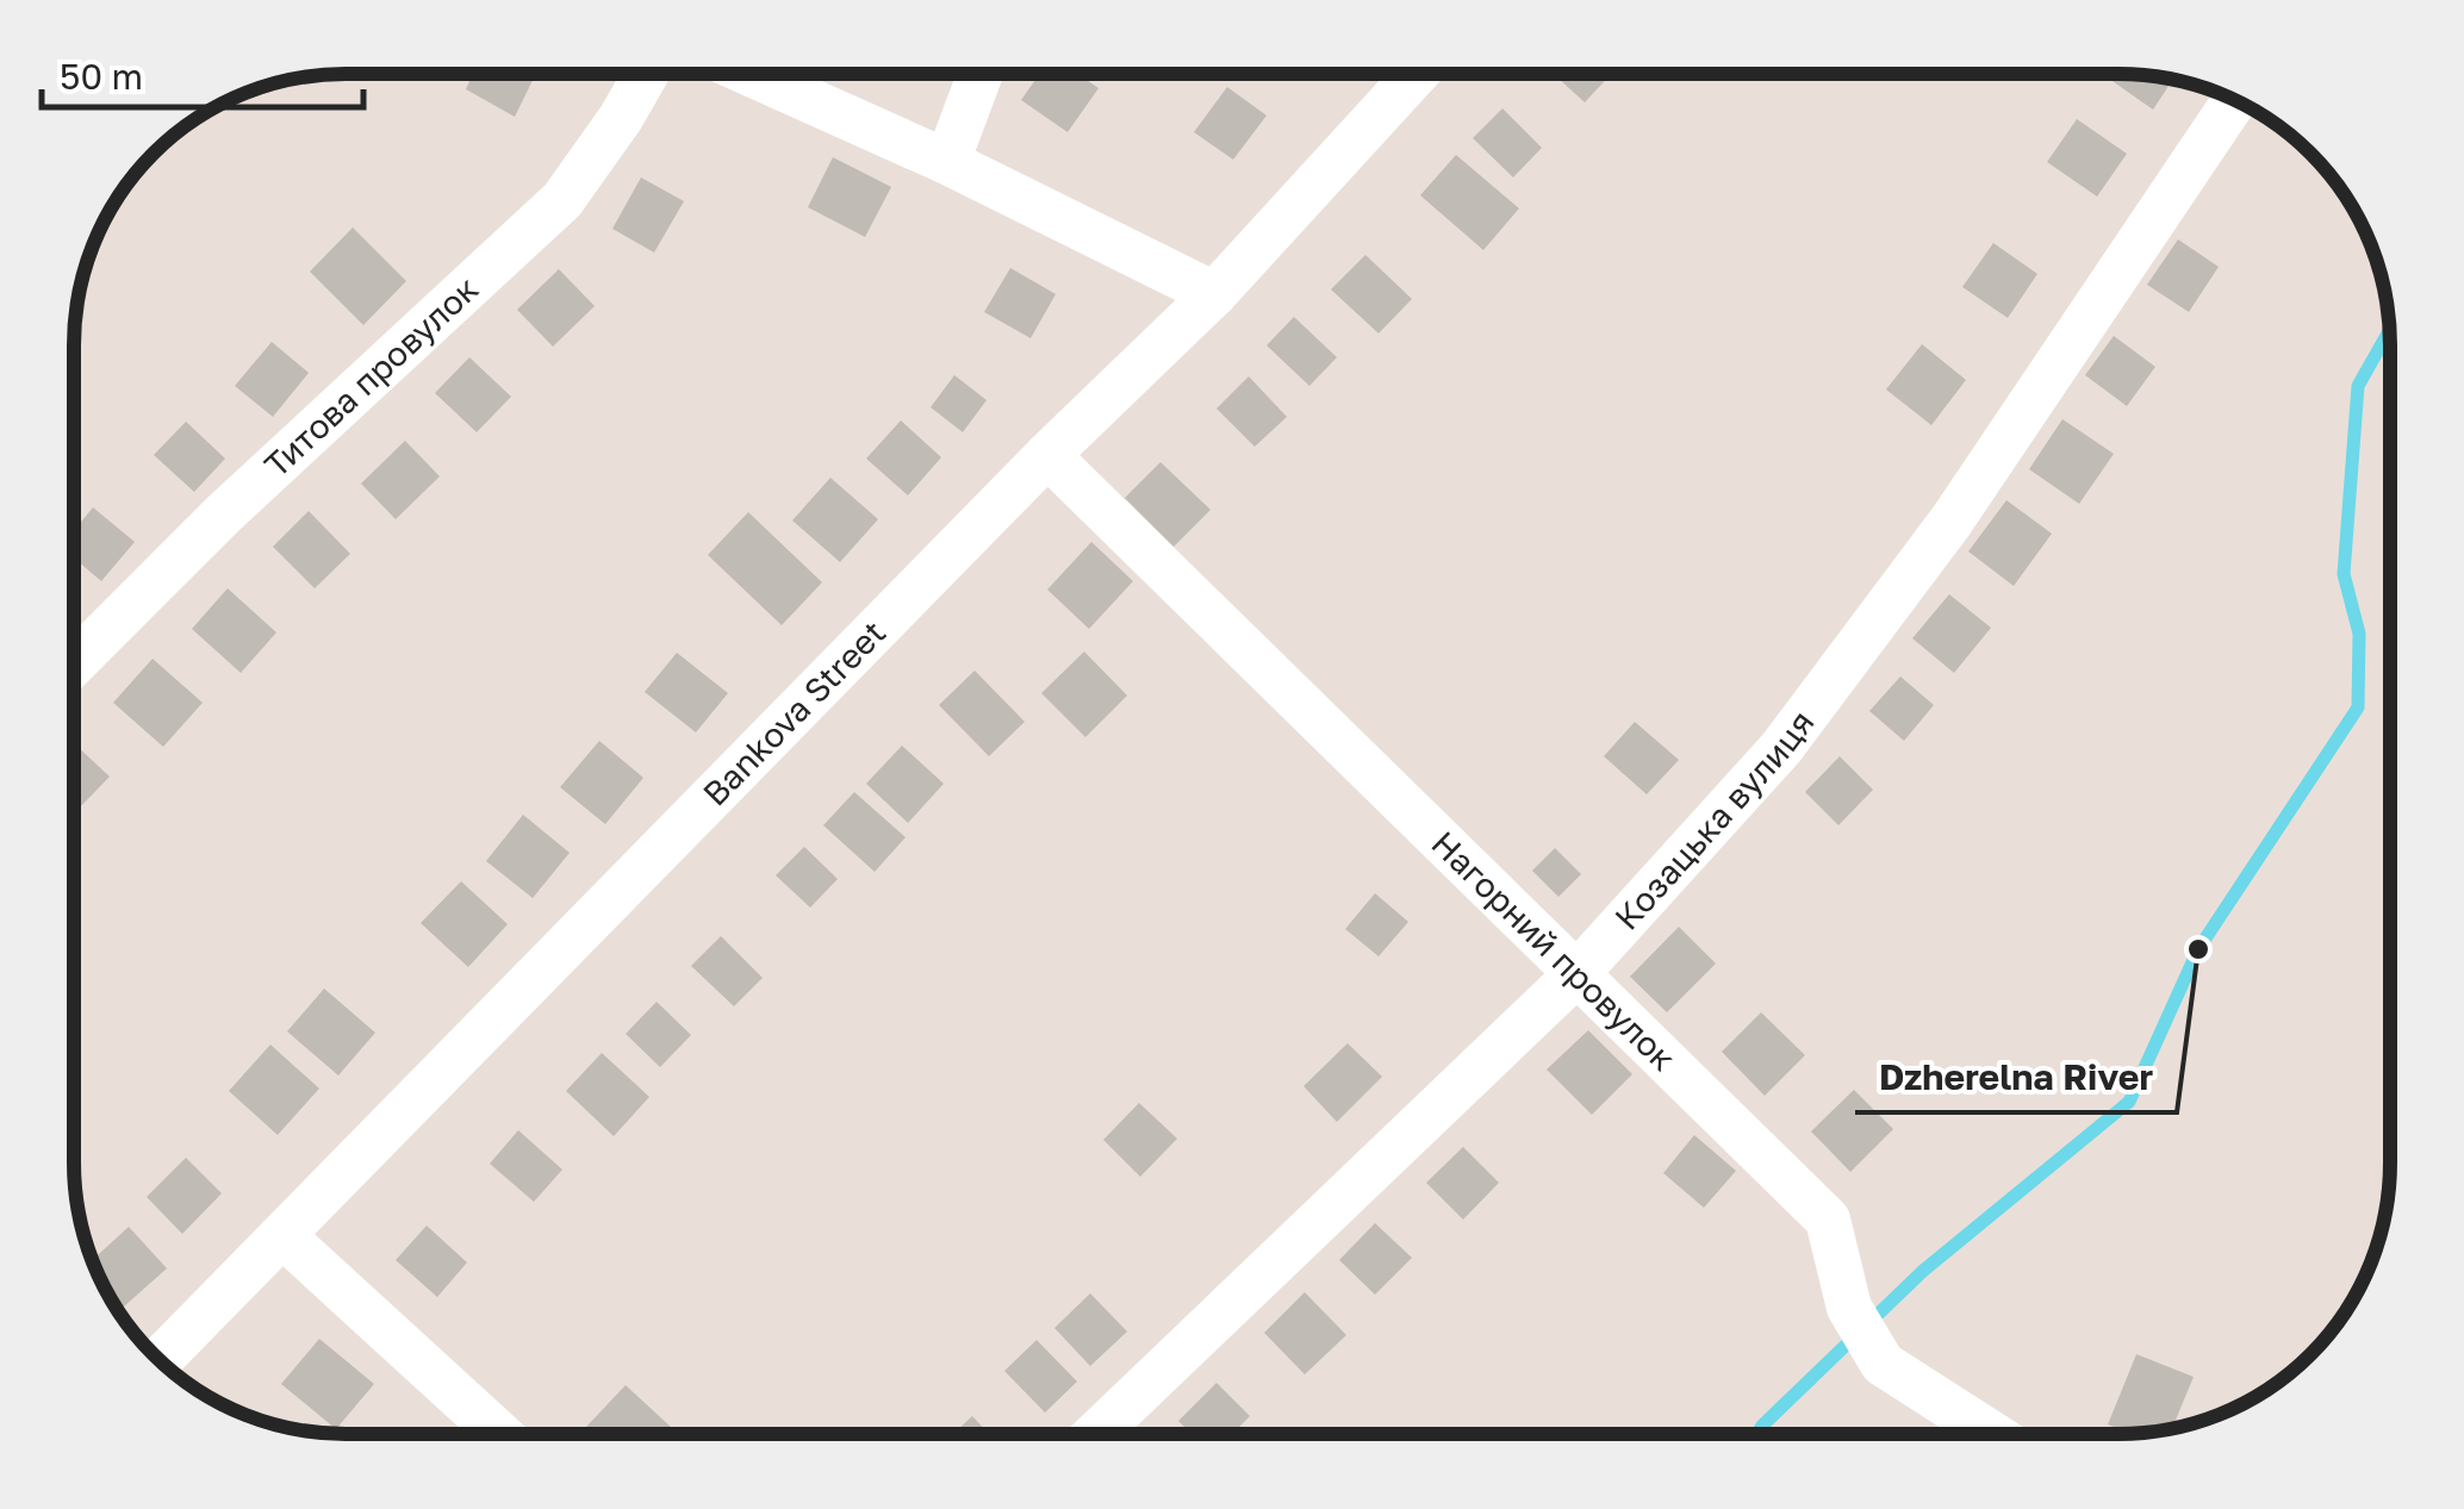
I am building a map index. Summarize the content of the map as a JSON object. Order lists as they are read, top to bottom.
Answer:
{
  "streets": {
    "street": [
      "Титова провулок",
      "Bankova Street",
      "Козацька вулиця",
      "Нагорний провулок"
    ]
  },
  "crossings": [
    ["Bankova Street", "Нагорний провулок"],
    ["Козацька вулиця", "Нагорний провулок"]
  ],
  "places": ["Dzherelna River"],
  "scale_bar": "50 m"
}
